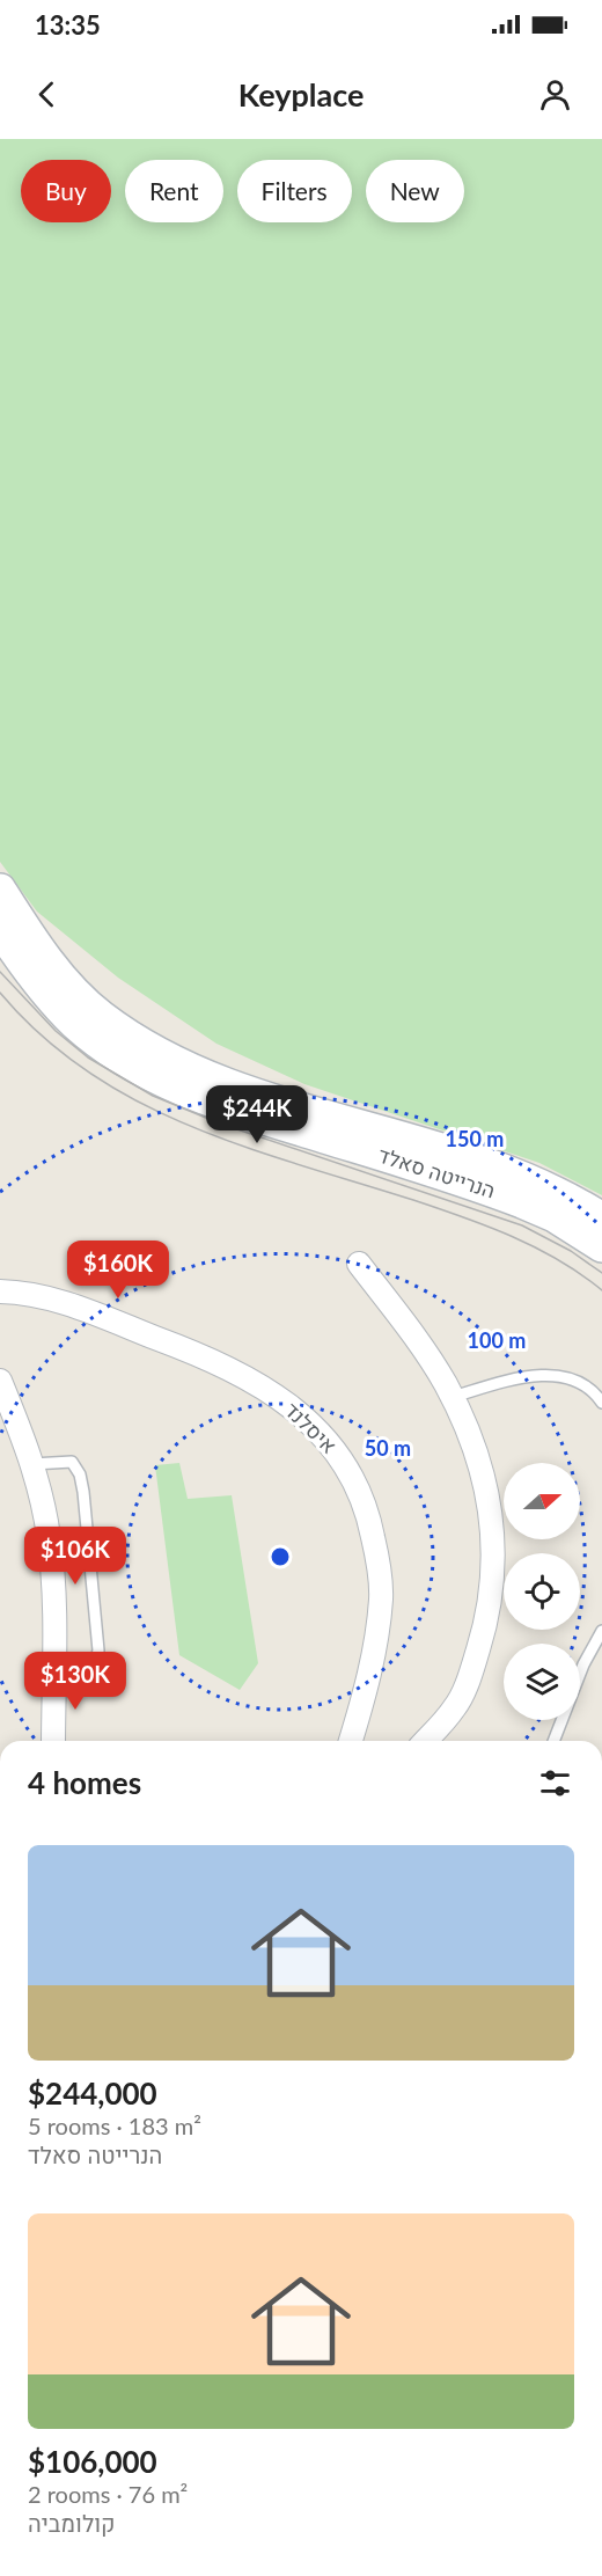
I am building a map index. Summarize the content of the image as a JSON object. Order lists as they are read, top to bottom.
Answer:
{
  "streets": {
    "main road": ["הנרייטה סאלד"],
    "street": ["איסלנד"]
  },
  "north": "right",
  "page": {
    "status": "13:35",
    "header": "Keyplace",
    "chip": [
      "Buy",
      "Rent",
      "Filters",
      "New"
    ],
    "price": [
      "$244K",
      "$160K",
      "$106K",
      "$130K"
    ],
    "heading": "4 homes",
    "list": [
      {
        "name": "$244,000",
        "note": "5 rooms · 183 m² · הנרייטה סאלד"
      },
      {
        "name": "$106,000",
        "note": "2 rooms · 76 m² · קולומביה"
      }
    ]
  },
  "rings": ["150 m", "100 m", "50 m"]
}
